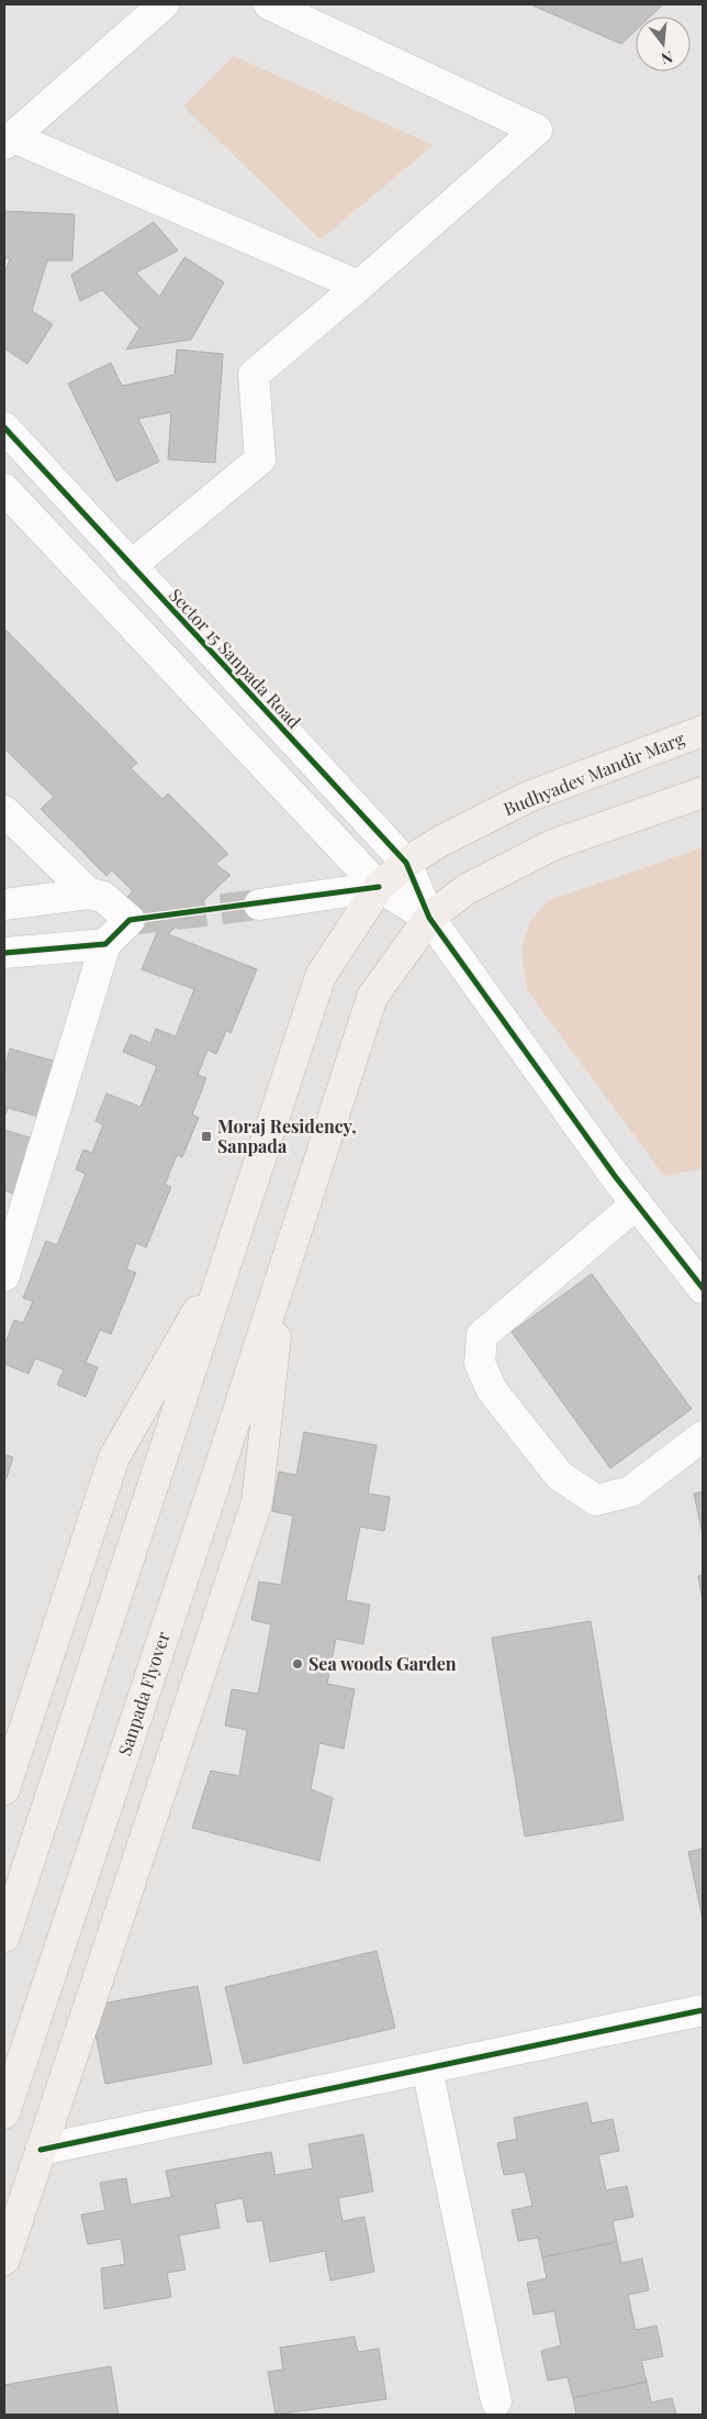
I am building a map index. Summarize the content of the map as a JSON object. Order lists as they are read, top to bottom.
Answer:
{
  "streets": {
    "main road": ["Budhyadev Mandir Marg", "Sanpada Flyover"],
    "street": ["Sector 15 Sanpada Road"]
  },
  "crossings": [
    ["Sector 15 Sanpada Road", "Budhyadev Mandir Marg"]
  ],
  "places": {
    "transit": ["Moraj Residency, Sanpada"],
    "other": ["Sea woods Garden"]
  },
  "north": "bottom"
}
